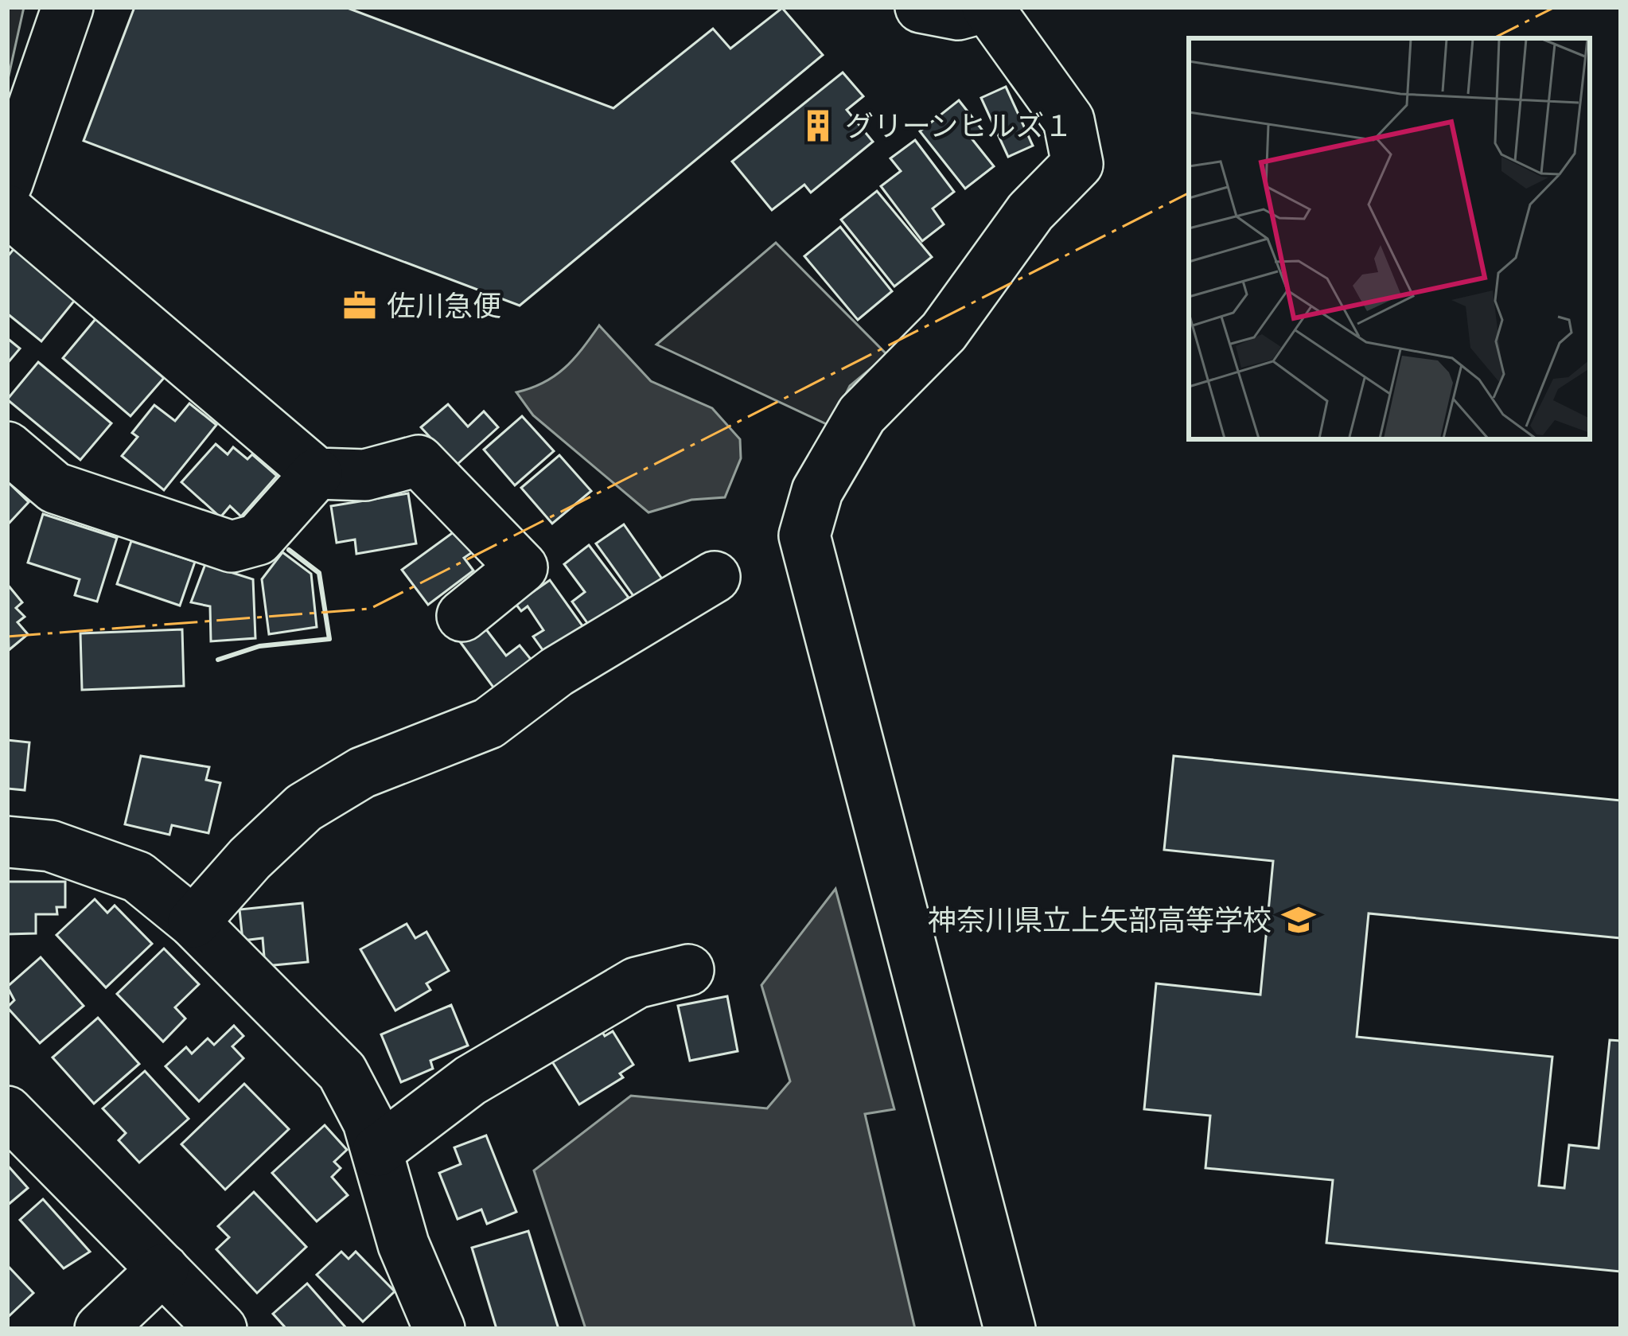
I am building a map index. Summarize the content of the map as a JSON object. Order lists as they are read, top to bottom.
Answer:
{
  "places": {
    "building": ["グリーンヒルズ１"],
    "office": ["佐川急便"],
    "school or university": ["神奈川県立上矢部高等学校"]
  }
}
